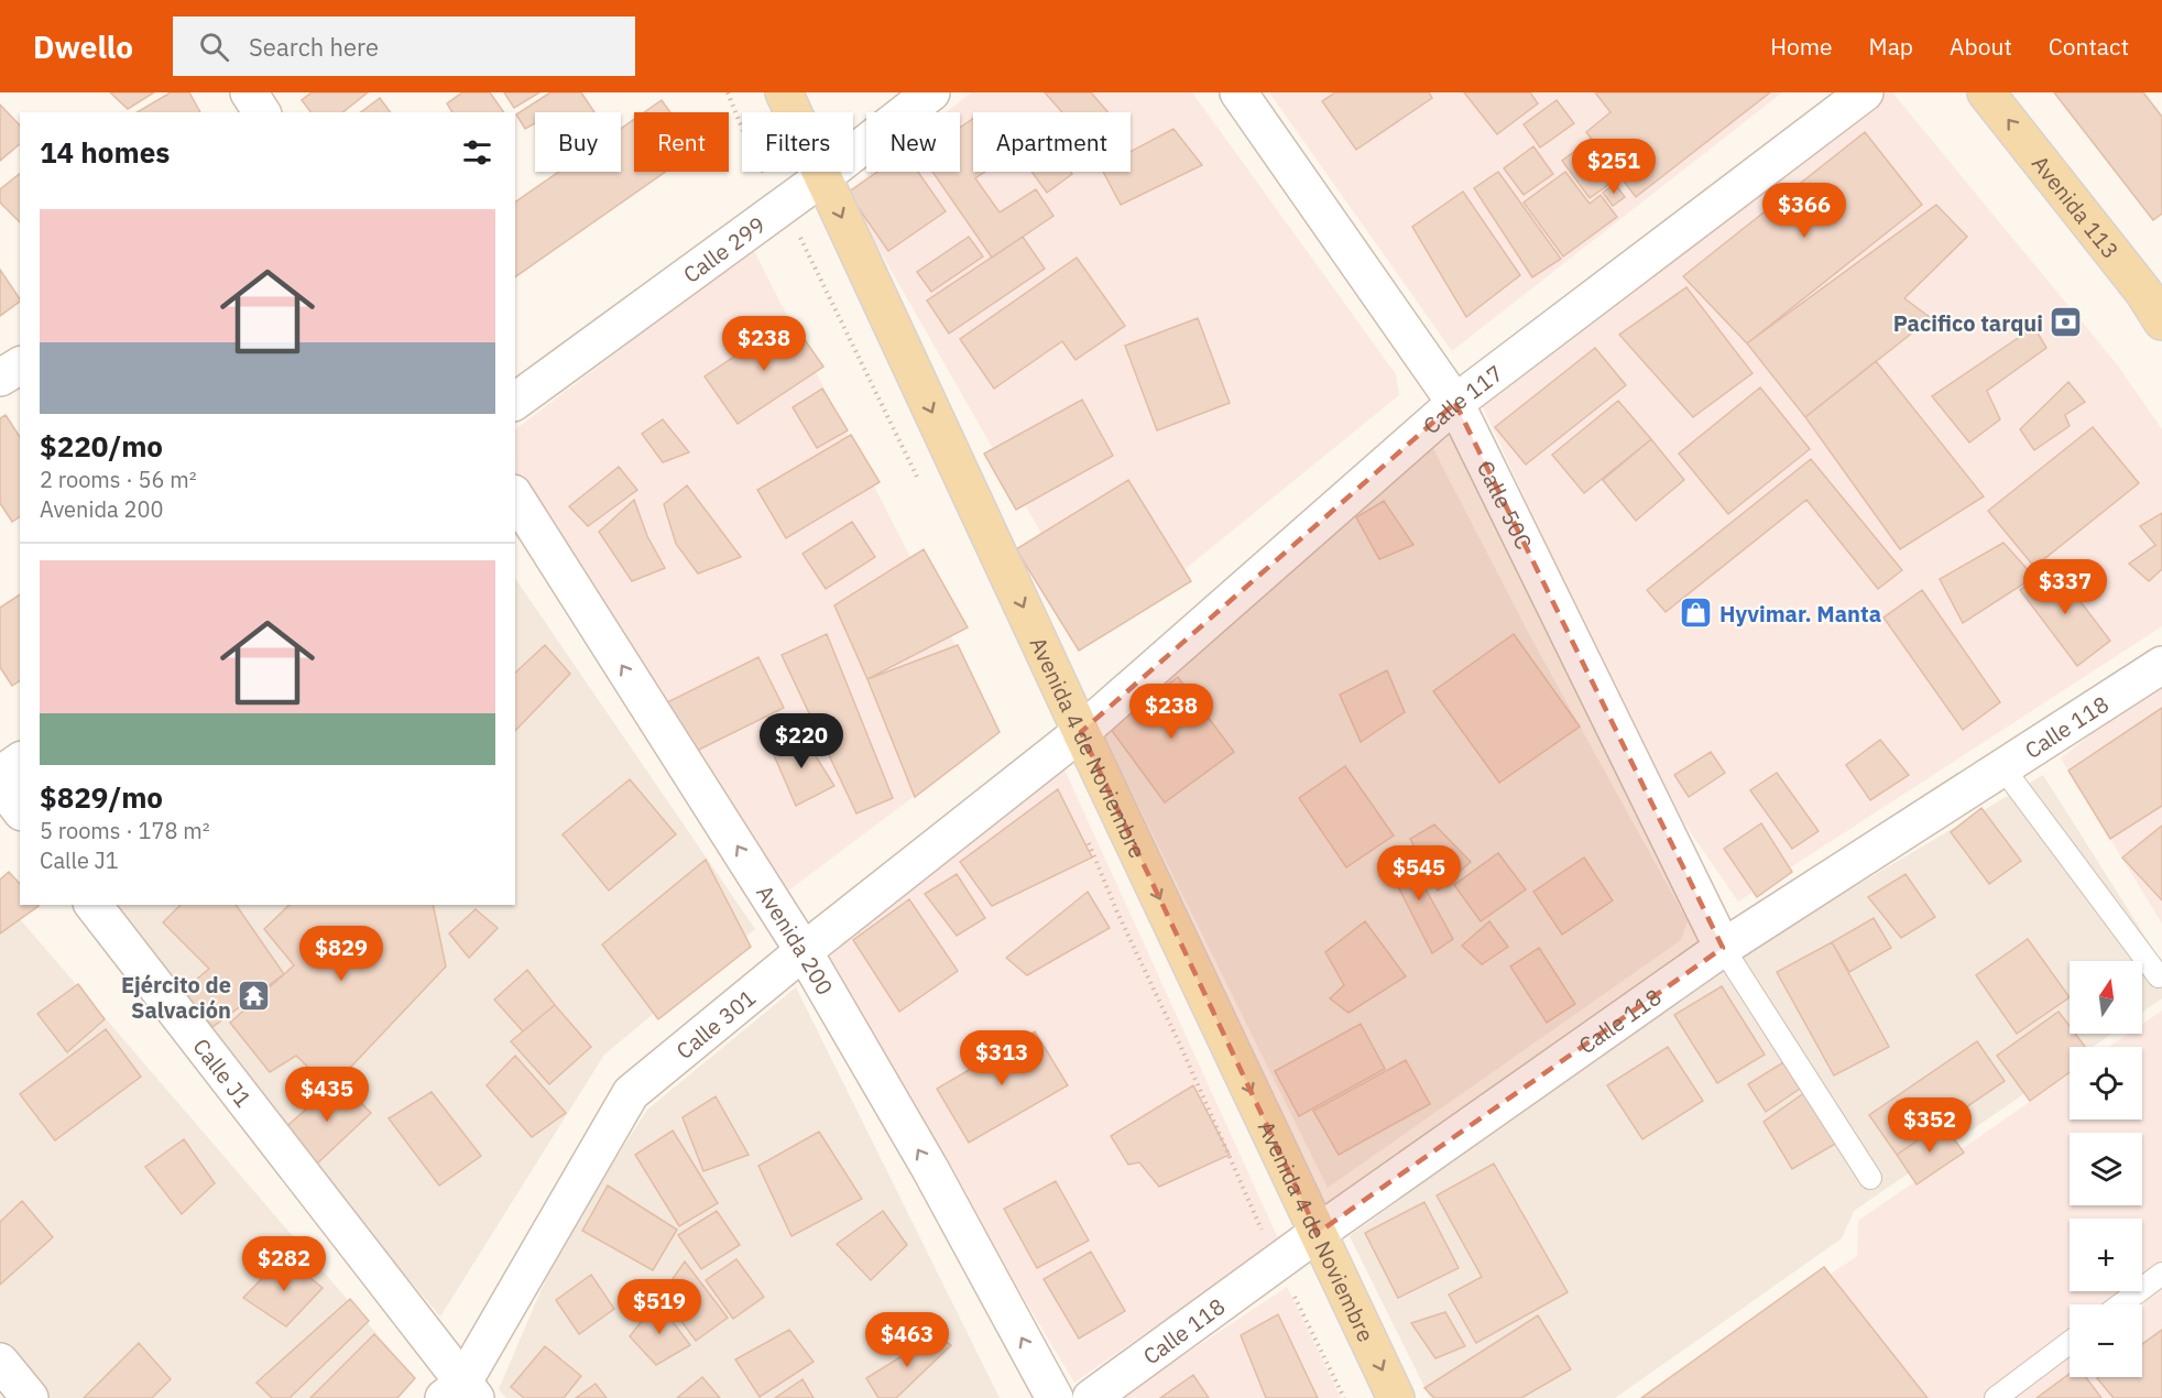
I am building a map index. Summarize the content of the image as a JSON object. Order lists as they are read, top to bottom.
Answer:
{
  "streets": {
    "main road": ["Avenida 113", "Avenida 4 de Noviembre"],
    "street": [
      "Calle 299",
      "Calle 117",
      "Calle 50C",
      "Calle 118",
      "Avenida 200",
      "Calle 301",
      "Calle J1"
    ]
  },
  "crossings": [
    ["Calle 299", "Avenida 4 de Noviembre"],
    ["Calle 117", "Calle 50C"],
    ["Calle 117", "Avenida 4 de Noviembre"],
    ["Calle 117", "Calle 301"],
    ["Calle 50C", "Calle 118"],
    ["Calle 118", "Avenida 4 de Noviembre"],
    ["Avenida 4 de Noviembre", "Calle 301"],
    ["Avenida 200", "Calle 301"],
    ["Calle 301", "Calle J1"]
  ],
  "one_way": ["Avenida 113", "Avenida 4 de Noviembre", "Avenida 200"],
  "places": {
    "bank": ["Pacifico tarqui"],
    "shop": ["Hyvimar. Manta"],
    "temple": ["Ejército de Salvación"]
  },
  "north": "top",
  "page": {
    "header": "Dwello",
    "search": "Search here",
    "nav": [
      "Home",
      "Map",
      "About",
      "Contact"
    ],
    "chip": [
      "Buy",
      "Rent",
      "Filters",
      "New",
      "Apartment"
    ],
    "heading": "14 homes",
    "price": [
      "$251",
      "$366",
      "$238",
      "$337",
      "$238",
      "$220",
      "$545",
      "$829",
      "$313",
      "$435",
      "$352",
      "$282",
      "$519",
      "$463"
    ],
    "list": [
      {
        "name": "$220/mo",
        "note": "2 rooms · 56 m² · Avenida 200"
      },
      {
        "name": "$829/mo",
        "note": "5 rooms · 178 m² · Calle J1"
      }
    ],
    "map_buttons": ["+", "−"]
  }
}
